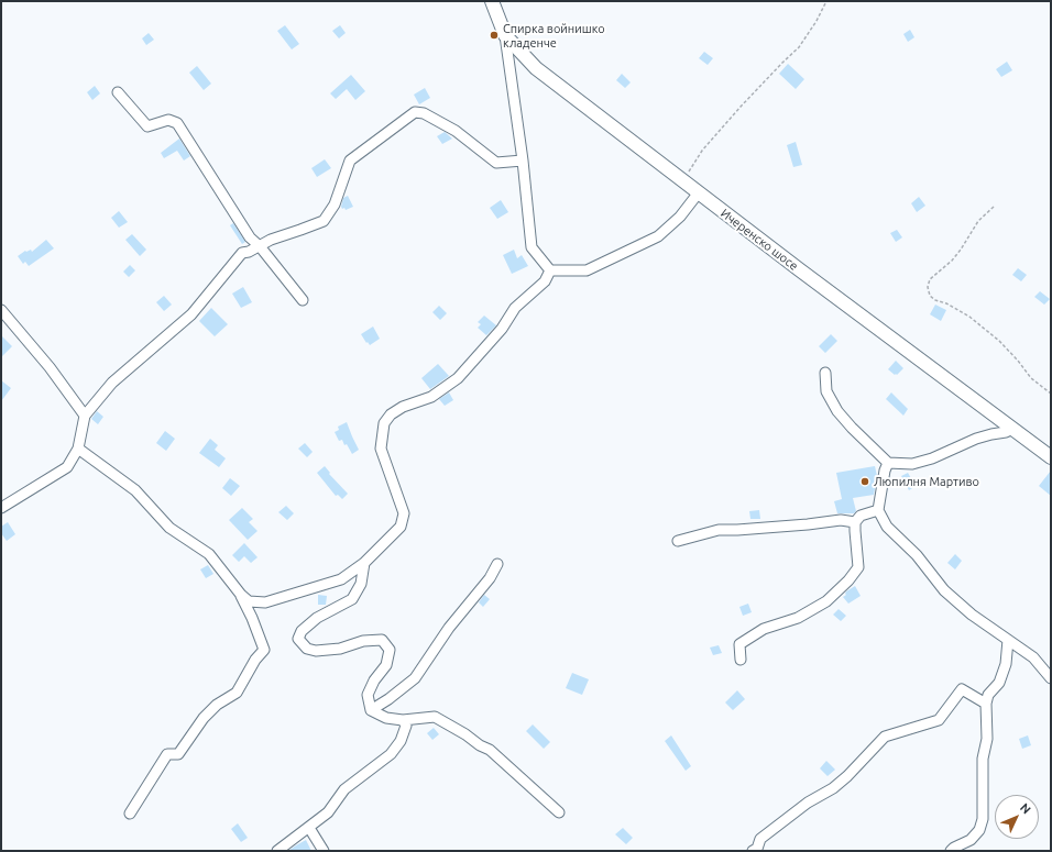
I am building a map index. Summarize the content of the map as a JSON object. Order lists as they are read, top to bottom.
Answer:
{
  "streets": {
    "street": ["Ичеренско шосе"]
  },
  "places": ["Спирка войнишко кладенче", "Люпилня Мартиво"],
  "north": "top right"
}
